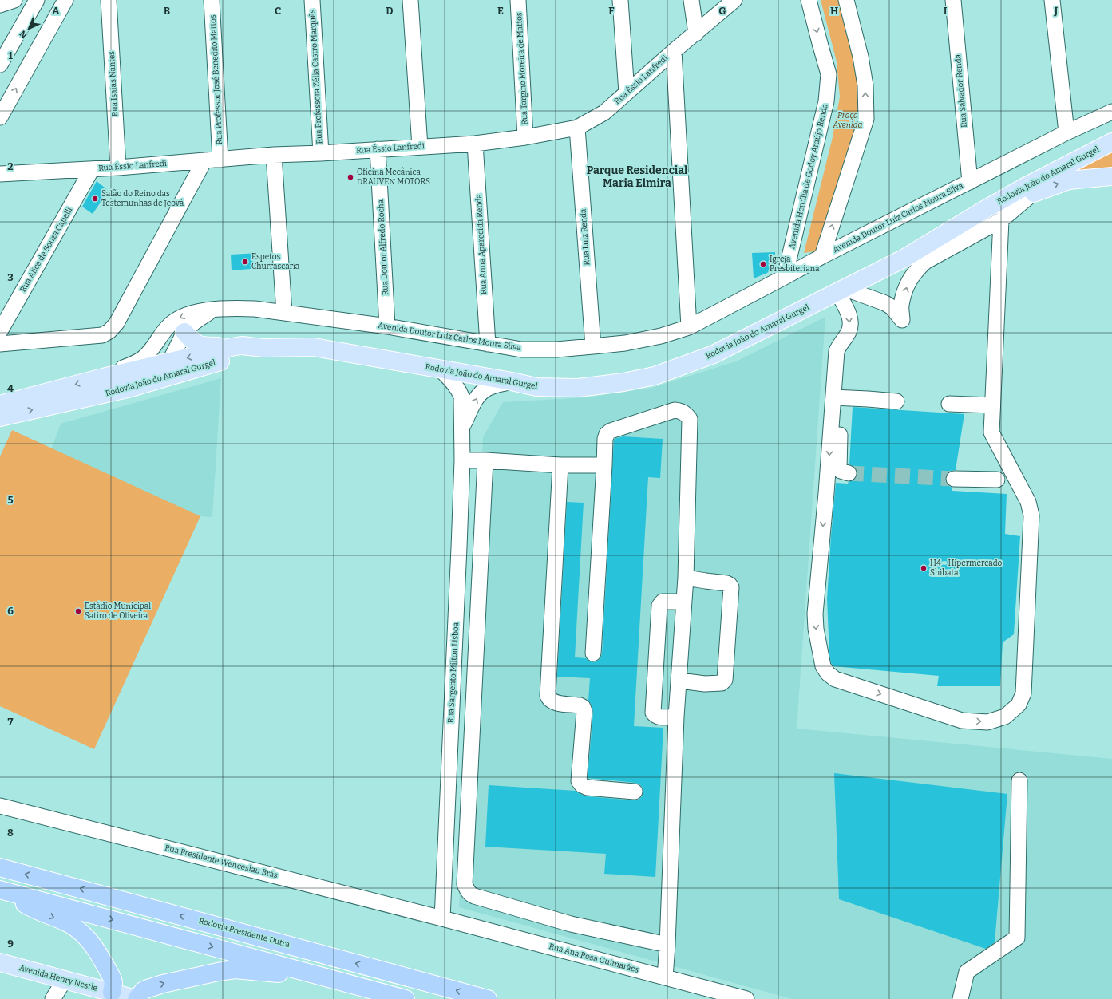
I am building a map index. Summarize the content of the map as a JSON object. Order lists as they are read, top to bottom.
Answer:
{
  "streets": {
    "highway": ["Rodovia Presidente Dutra"],
    "main road": ["Rodovia João do Amaral Gurgel", "Avenida Henry Nestle"],
    "street": [
      "Rua Targino Moreira de Mattos",
      "Rua Professora Zélia Castro Marquês",
      "Rua Professor José Benedito Mattos",
      "Rua Éssio Lanfredi",
      "Rua Isaias Nantes",
      "Rua Salvador Renda",
      "Avenida Hercília de Godoy Araújo Renda",
      "Avenida Doutor Luiz Carlos Moura Silva",
      "Rua Luiz Renda",
      "Rua Anna Aparecida Renda",
      "Rua Doutor Alfredo Rocha",
      "Rua Alice de Souza Capelli",
      "Rua Sargento Milton Lisboa",
      "Rua Presidente Wenceslau Brás",
      "Rua Ana Rosa Guimarães"
    ]
  },
  "crossings": [
    ["Rua Targino Moreira de Mattos", "Rua Éssio Lanfredi"],
    ["Rua Professora Zélia Castro Marquês", "Rua Éssio Lanfredi"],
    ["Rua Professor José Benedito Mattos", "Rua Éssio Lanfredi"],
    ["Rua Éssio Lanfredi", "Rua Isaias Nantes"],
    ["Rua Éssio Lanfredi", "Rua Luiz Renda"],
    ["Rua Éssio Lanfredi", "Rua Anna Aparecida Renda"],
    ["Rua Éssio Lanfredi", "Rua Doutor Alfredo Rocha"],
    ["Rua Éssio Lanfredi", "Rua Alice de Souza Capelli"],
    ["Rua Salvador Renda", "Avenida Doutor Luiz Carlos Moura Silva"],
    ["Rodovia João do Amaral Gurgel", "Avenida Doutor Luiz Carlos Moura Silva"],
    ["Rodovia João do Amaral Gurgel", "Rua Sargento Milton Lisboa"],
    ["Avenida Hercília de Godoy Araújo Renda", "Avenida Doutor Luiz Carlos Moura Silva"],
    ["Avenida Doutor Luiz Carlos Moura Silva", "Rua Luiz Renda"],
    ["Avenida Doutor Luiz Carlos Moura Silva", "Rua Anna Aparecida Renda"],
    ["Avenida Doutor Luiz Carlos Moura Silva", "Rua Doutor Alfredo Rocha"],
    ["Rua Sargento Milton Lisboa", "Rua Presidente Wenceslau Brás"],
    ["Rua Sargento Milton Lisboa", "Rua Ana Rosa Guimarães"],
    ["Rua Presidente Wenceslau Brás", "Rua Ana Rosa Guimarães"]
  ],
  "districts": ["Parque Residencial Maria Elmira"],
  "parks": ["Praça Avenida"],
  "places": [
    "Oficina Mecânica DRAUVEN MOTORS",
    "Salão do Reino das Testemunhas de Jeová",
    "Espetos Churrascaria",
    "Igreja Presbiteriana",
    "H4 - Hipermercado Shibata",
    "Estádio Municipal Satiro de Oliveira"
  ],
  "north": "bottom left",
  "grid": {
    "columns": [
      "A",
      "B",
      "C",
      "D",
      "E",
      "F",
      "G",
      "H",
      "I",
      "J"
    ],
    "rows": [
      "1",
      "2",
      "3",
      "4",
      "5",
      "6",
      "7",
      "8",
      "9"
    ]
  }
}
